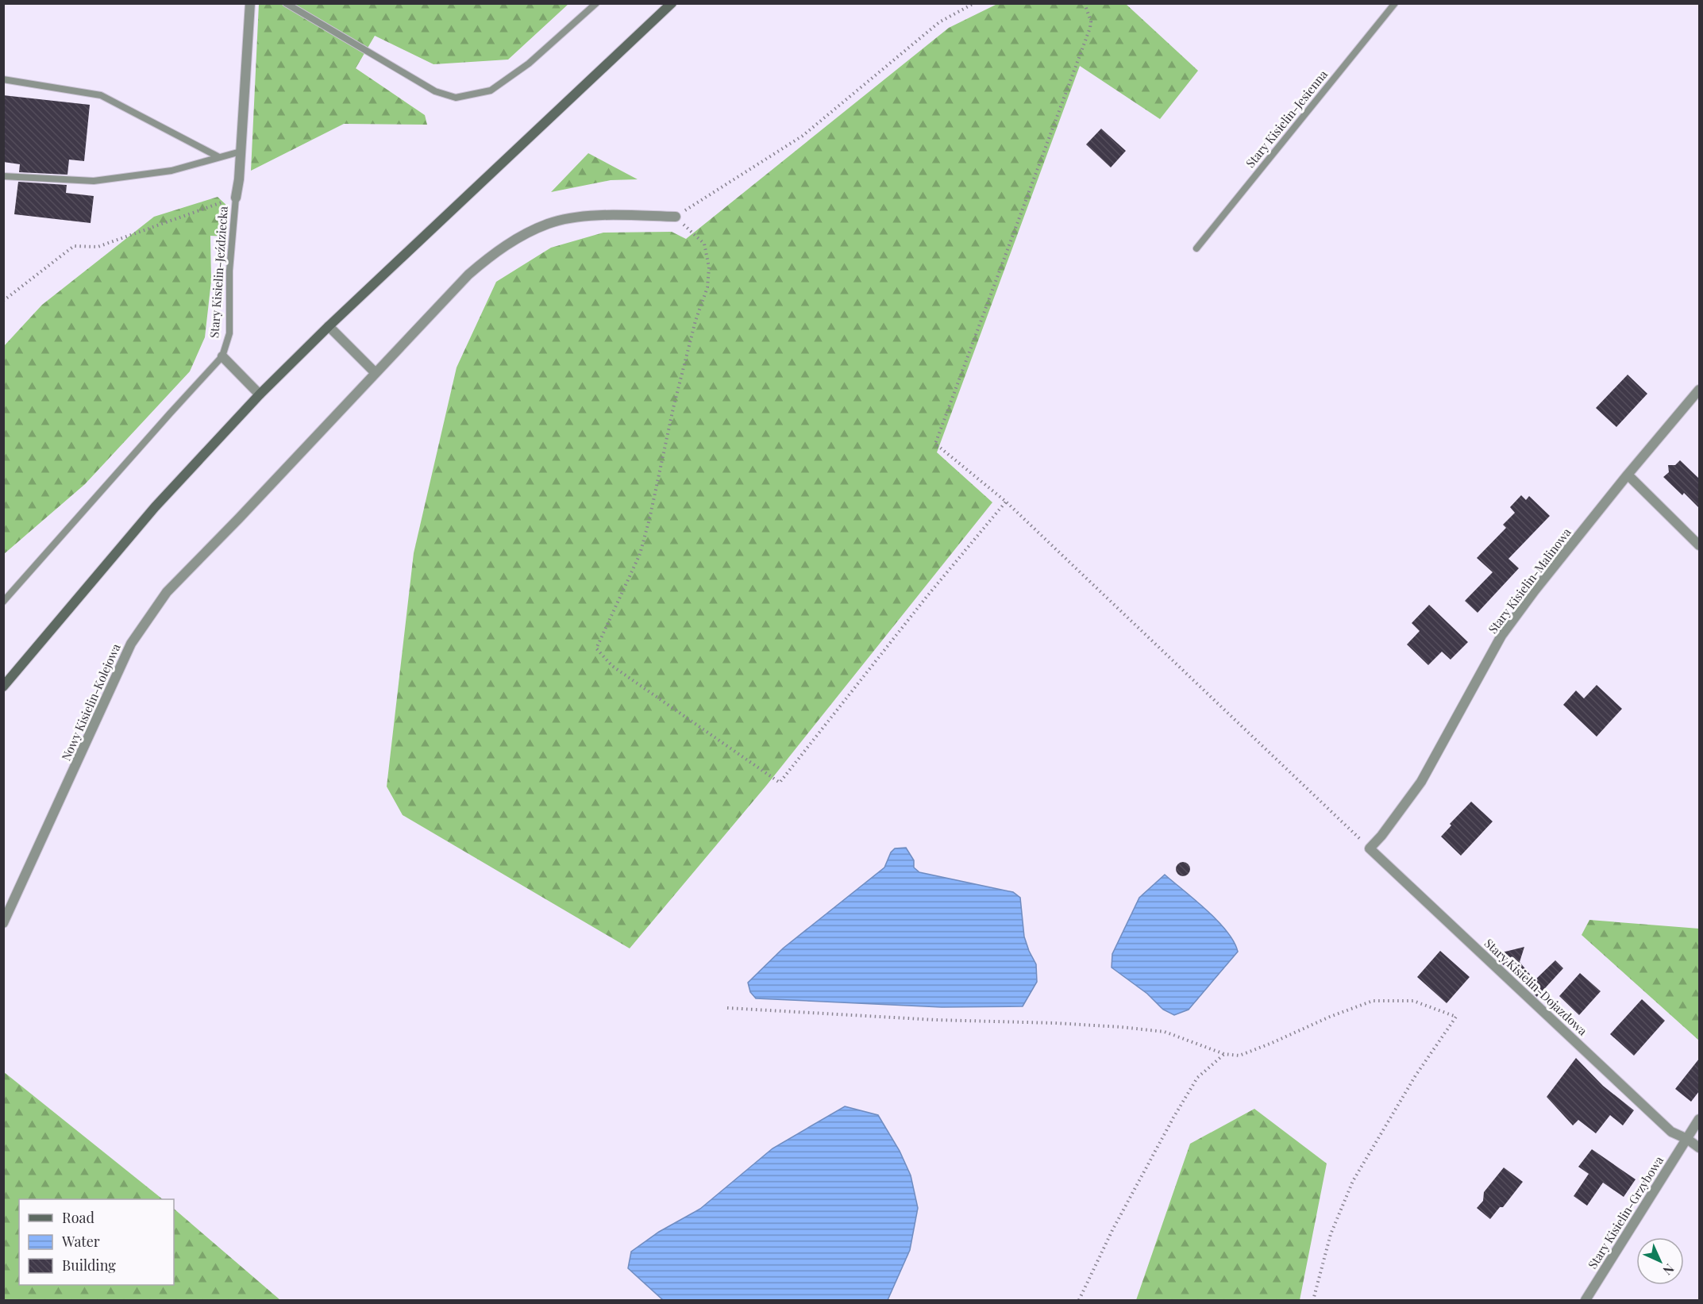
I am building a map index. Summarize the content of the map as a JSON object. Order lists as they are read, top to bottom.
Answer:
{
  "streets": {
    "street": [
      "Stary Kisielin-Jeździecka",
      "Stary Kisielin-Malinowa",
      "Nowy Kisielin-Kolejowa",
      "Stary Kisielin-Dojazdowa",
      "Stary Kisielin-Grzybowa"
    ],
    "lane": ["Stary Kisielin-Jesienna"]
  },
  "crossings": [
    ["Stary Kisielin-Malinowa", "Stary Kisielin-Dojazdowa"],
    ["Stary Kisielin-Dojazdowa", "Stary Kisielin-Grzybowa"]
  ],
  "legend": ["Road", "Water", "Building"],
  "north": "bottom right"
}
